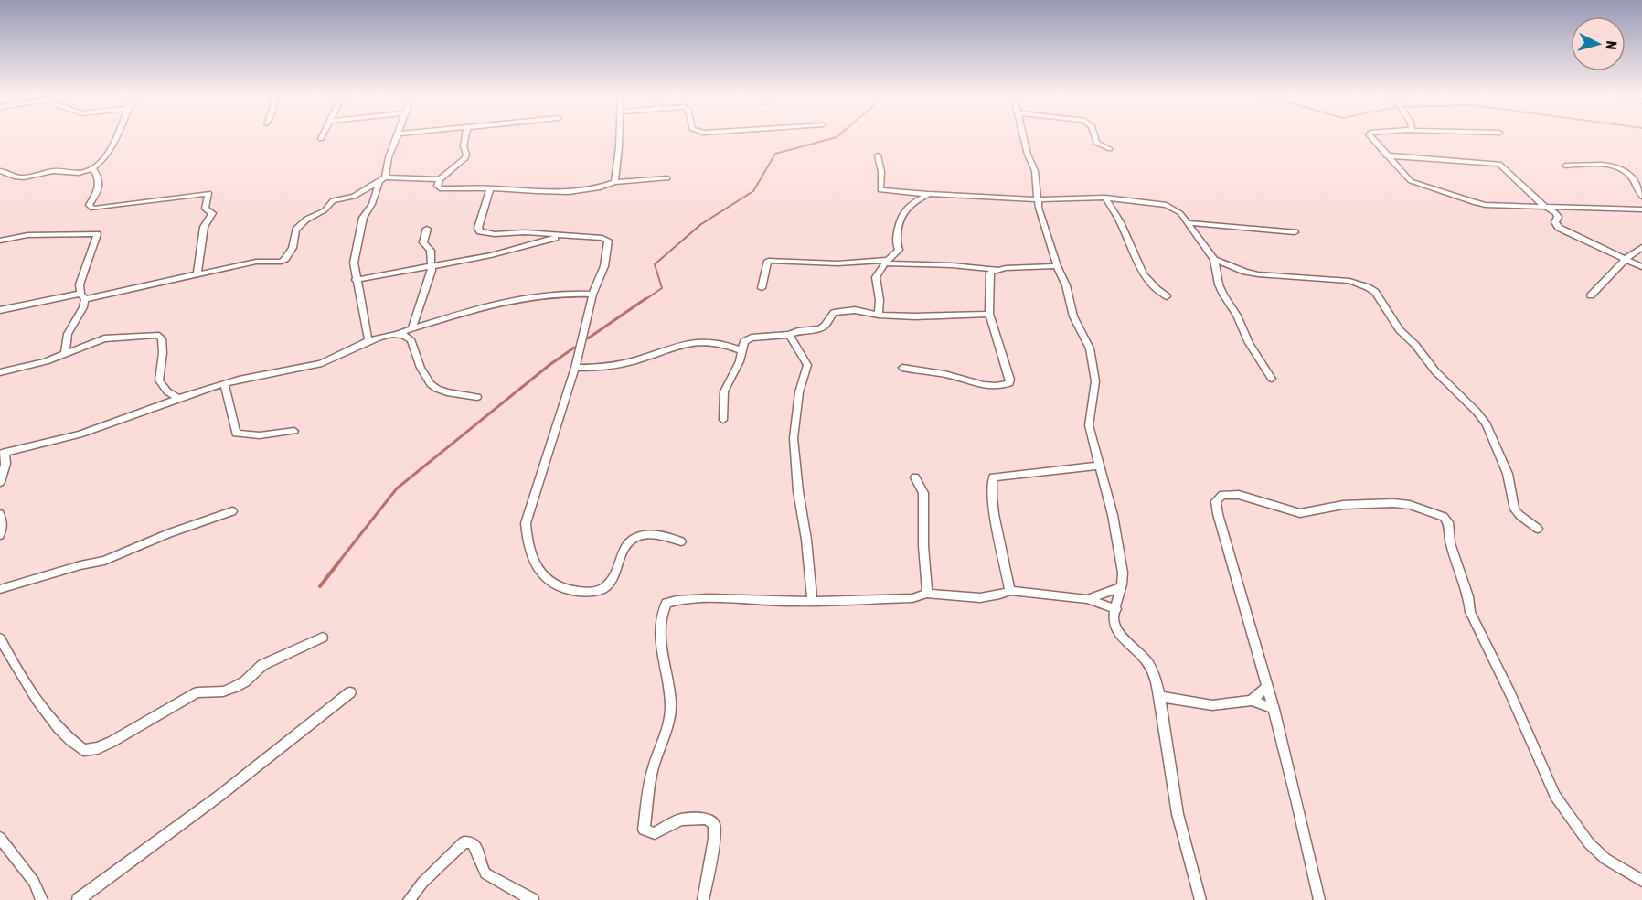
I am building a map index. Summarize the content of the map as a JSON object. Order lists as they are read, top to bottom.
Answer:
{
  "north": "right"
}
